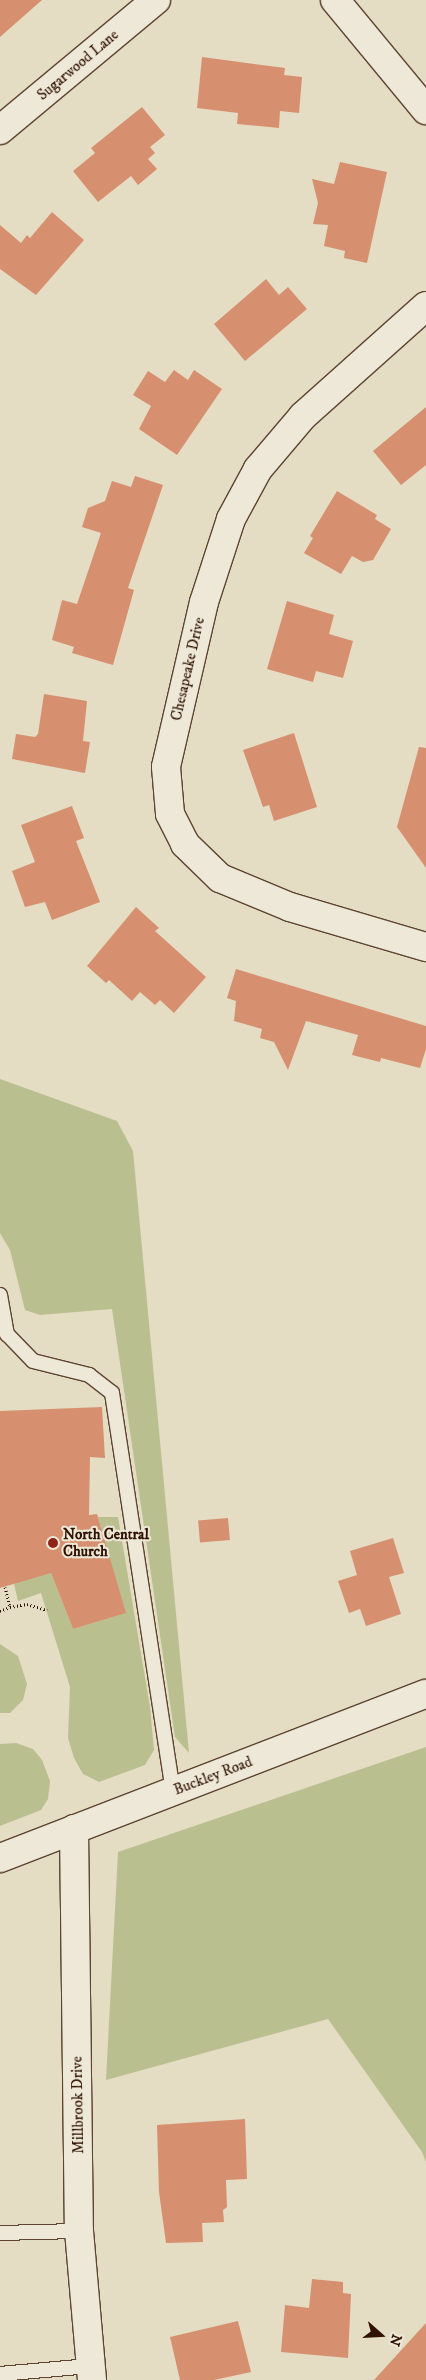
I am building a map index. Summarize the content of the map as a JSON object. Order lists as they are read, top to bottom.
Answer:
{
  "streets": {
    "street": [
      "Sugarwood Lane",
      "Chesapeake Drive",
      "Buckley Road",
      "Millbrook Drive"
    ]
  },
  "crossings": [
    ["Buckley Road", "Millbrook Drive"]
  ],
  "places": ["North Central Church"],
  "north": "right"
}
